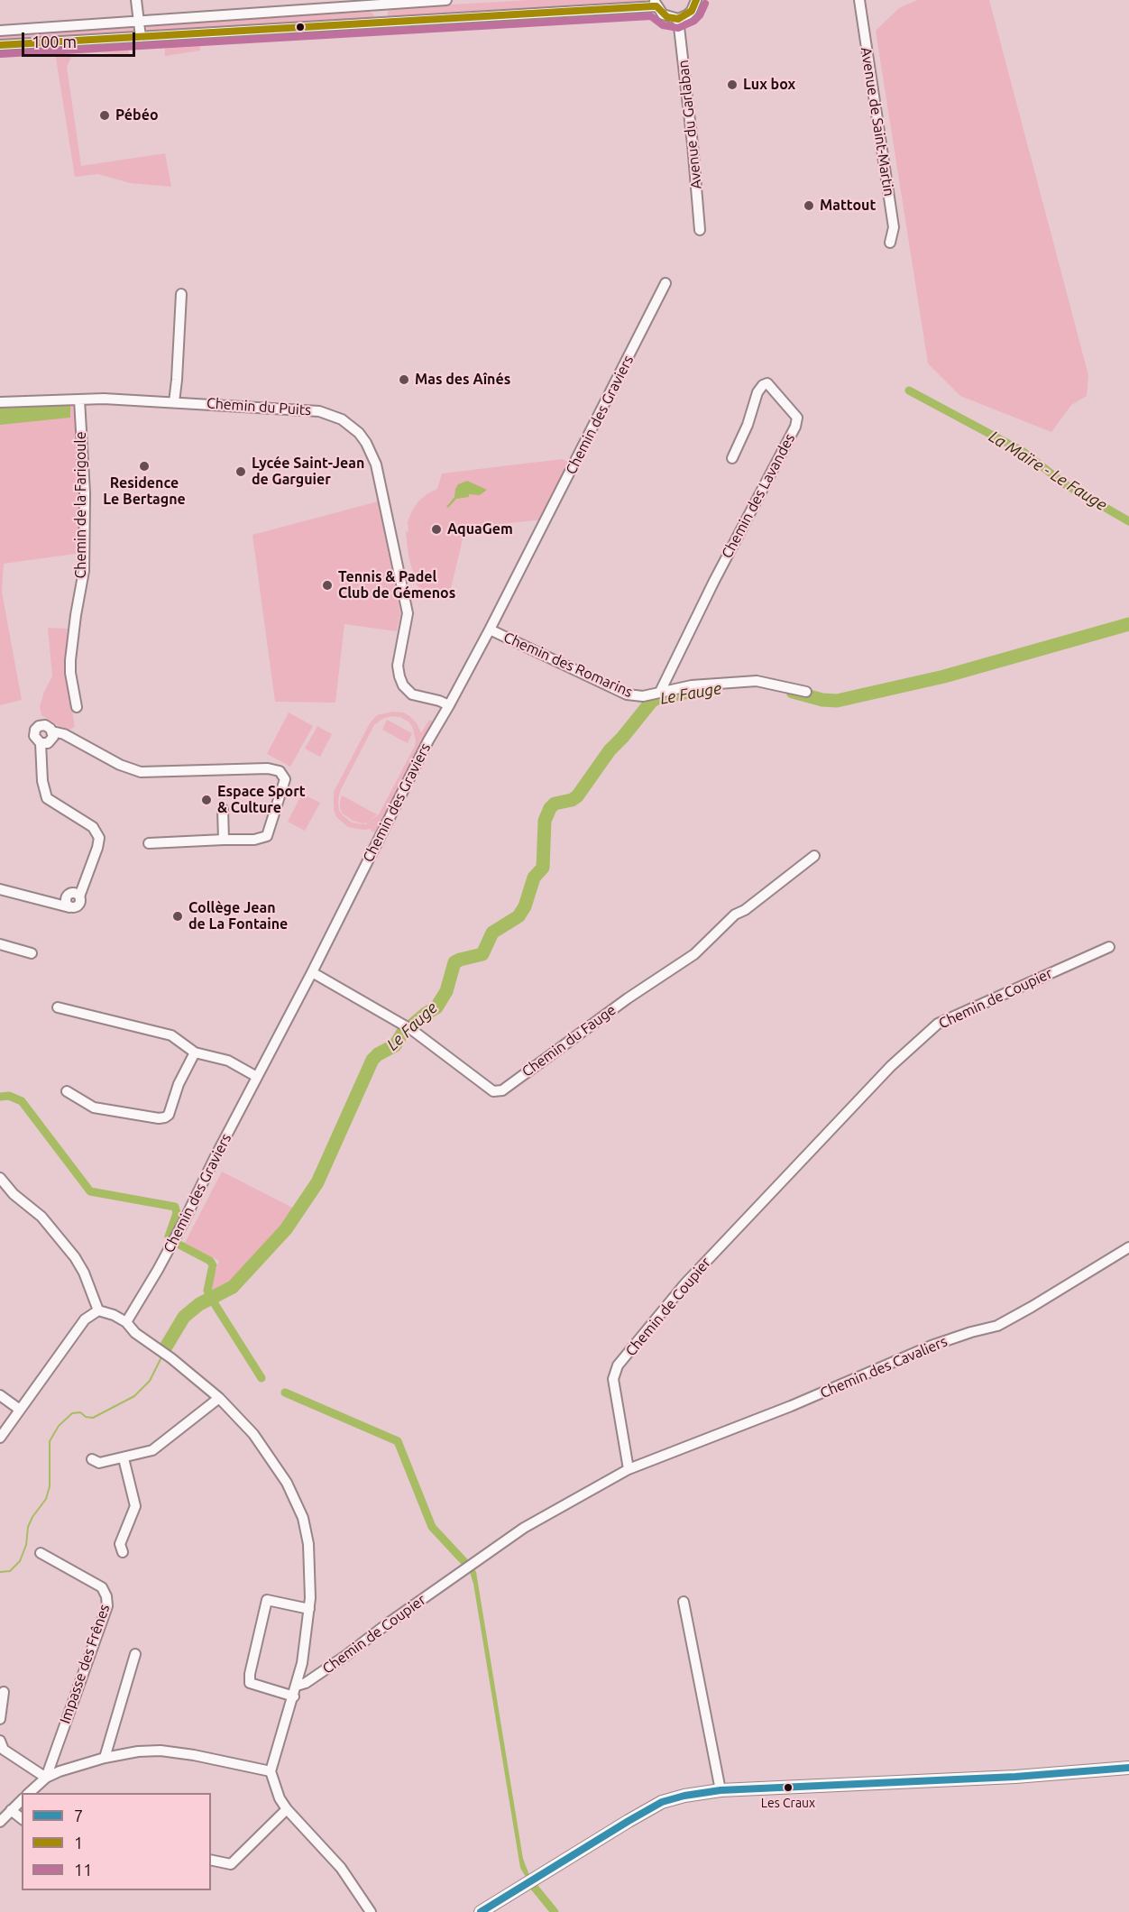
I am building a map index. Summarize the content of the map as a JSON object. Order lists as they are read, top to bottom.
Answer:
{
  "streets": {
    "street": [
      "Avenue de Saint-Martin",
      "Avenue du Garlaban",
      "Chemin du Puits",
      "Chemin des Graviers",
      "Chemin des Lavandes",
      "Chemin de la Farigoule",
      "Chemin des Romarins",
      "Chemin de Coupier",
      "Chemin du Fauge",
      "Chemin des Cavaliers",
      "Impasse des Frênes"
    ]
  },
  "crossings": [
    ["Chemin du Puits", "Chemin des Graviers"],
    ["Chemin du Puits", "Chemin de la Farigoule"],
    ["Chemin des Graviers", "Chemin des Romarins"],
    ["Chemin des Graviers", "Chemin du Fauge"],
    ["Chemin des Lavandes", "Chemin des Romarins"],
    ["Chemin de Coupier", "Chemin des Cavaliers"]
  ],
  "water": ["La Maïre - Le Fauge", "Le Fauge"],
  "places": [
    "Lux box",
    "Pébéo",
    "Mattout",
    "Mas des Aînés",
    "Residence Le Bertagne",
    "Lycée Saint-Jean de Garguier",
    "AquaGem",
    "Tennis & Padel Club de Gémenos",
    "Espace Sport & Culture",
    "Collège Jean de La Fontaine",
    "Les Craux"
  ],
  "lines": ["transit line 1", "transit line 11", "transit line 7"],
  "legend": ["7", "1", "11"],
  "scale_bar": "100 m"
}
